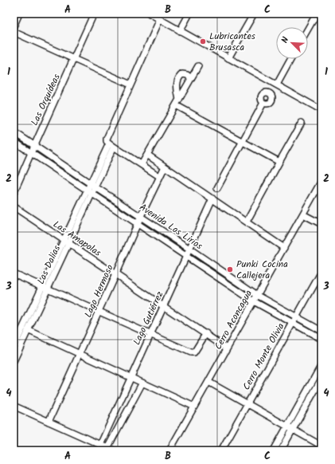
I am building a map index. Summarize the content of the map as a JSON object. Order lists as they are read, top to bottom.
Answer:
{
  "streets": {
    "street": [
      "Las Orquídeas",
      "Avenida Los Lirios",
      "Las Amapolas",
      "Las Dalias",
      "Lago Hermoso",
      "Lago Gutiérrez",
      "Cerro Aconcagua",
      "Cerro Monte Olivia"
    ]
  },
  "crossings": [
    ["Las Orquídeas", "Avenida Los Lirios"],
    ["Avenida Los Lirios", "Las Dalias"],
    ["Avenida Los Lirios", "Lago Hermoso"],
    ["Avenida Los Lirios", "Lago Gutiérrez"],
    ["Avenida Los Lirios", "Cerro Aconcagua"],
    ["Avenida Los Lirios", "Cerro Monte Olivia"],
    ["Las Amapolas", "Las Dalias"],
    ["Las Amapolas", "Lago Hermoso"],
    ["Las Amapolas", "Lago Gutiérrez"],
    ["Las Amapolas", "Cerro Aconcagua"]
  ],
  "places": ["Lubricantes Brusasca", "Punki Cocina Callejera"],
  "north": "top left",
  "grid": {
    "columns": ["A", "B", "C"],
    "rows": [
      "1",
      "2",
      "3",
      "4"
    ]
  }
}
